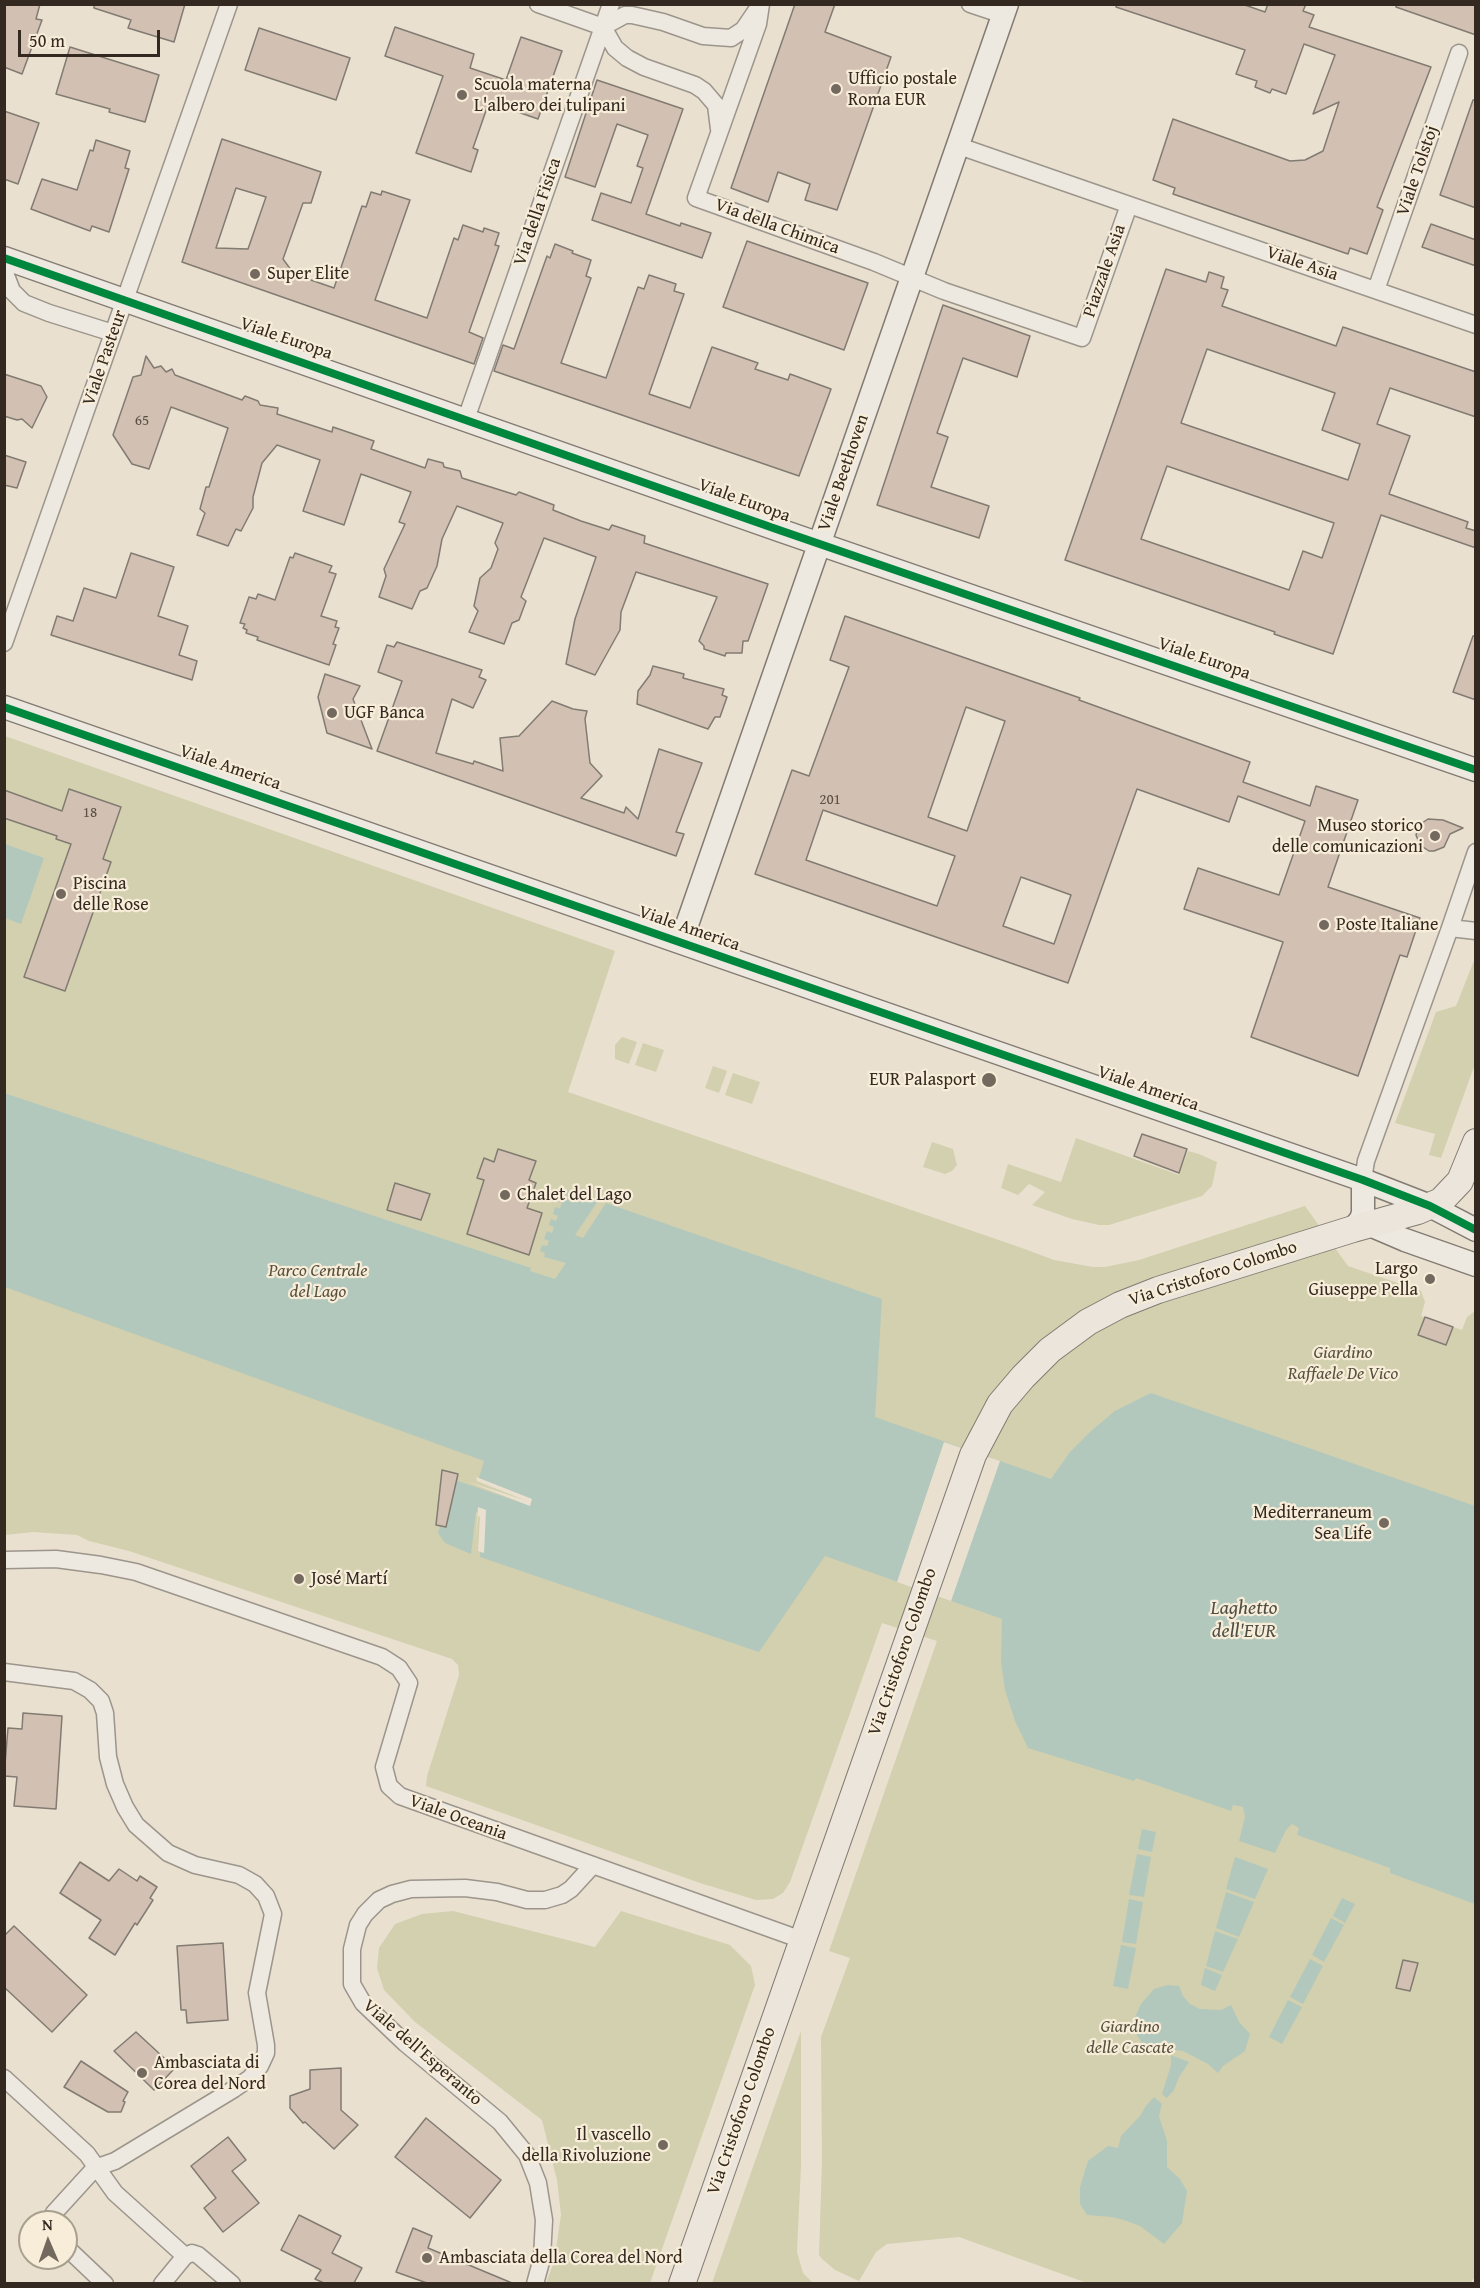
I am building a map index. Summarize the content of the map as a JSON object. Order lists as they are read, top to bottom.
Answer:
{
  "streets": {
    "main road": ["Via Cristoforo Colombo"],
    "street": [
      "Viale Tolstoj",
      "Via della Fisica",
      "Via della Chimica",
      "Viale Asia",
      "Piazzale Asia",
      "Viale Europa",
      "Viale Pasteur",
      "Viale Beethoven",
      "Viale America",
      "Viale Oceania",
      "Viale dell'Esperanto"
    ]
  },
  "crossings": [
    ["Viale Tolstoj", "Viale Asia"],
    ["Via della Fisica", "Viale Europa"],
    ["Via della Chimica", "Piazzale Asia"],
    ["Via della Chimica", "Viale Beethoven"],
    ["Viale Asia", "Piazzale Asia"],
    ["Piazzale Asia", "Viale Beethoven"],
    ["Viale Europa", "Viale Pasteur"],
    ["Viale Europa", "Viale Beethoven"],
    ["Viale Beethoven", "Viale America"],
    ["Via Cristoforo Colombo", "Viale Oceania"],
    ["Viale Oceania", "Viale dell'Esperanto"]
  ],
  "water": ["Laghetto dell'EUR"],
  "parks": ["Parco Centrale del Lago", "Giardino Raffaele De Vico", "Giardino delle Cascate"],
  "places": [
    "Ufficio postale Roma EUR",
    "Scuola materna L'albero dei tulipani",
    "Super Elite",
    "UGF Banca",
    "Museo storico delle comunicazioni",
    "Piscina delle Rose",
    "Poste Italiane",
    "EUR Palasport",
    "Chalet del Lago",
    "Largo Giuseppe Pella",
    "Mediterraneum Sea Life",
    "José Martí",
    "Ambasciata di Corea del Nord",
    "Il vascello della Rivoluzione",
    "Ambasciata della Corea del Nord"
  ],
  "house_numbers": ["65", "201", "18"],
  "scale_bar": "50 m",
  "north": "top"
}
